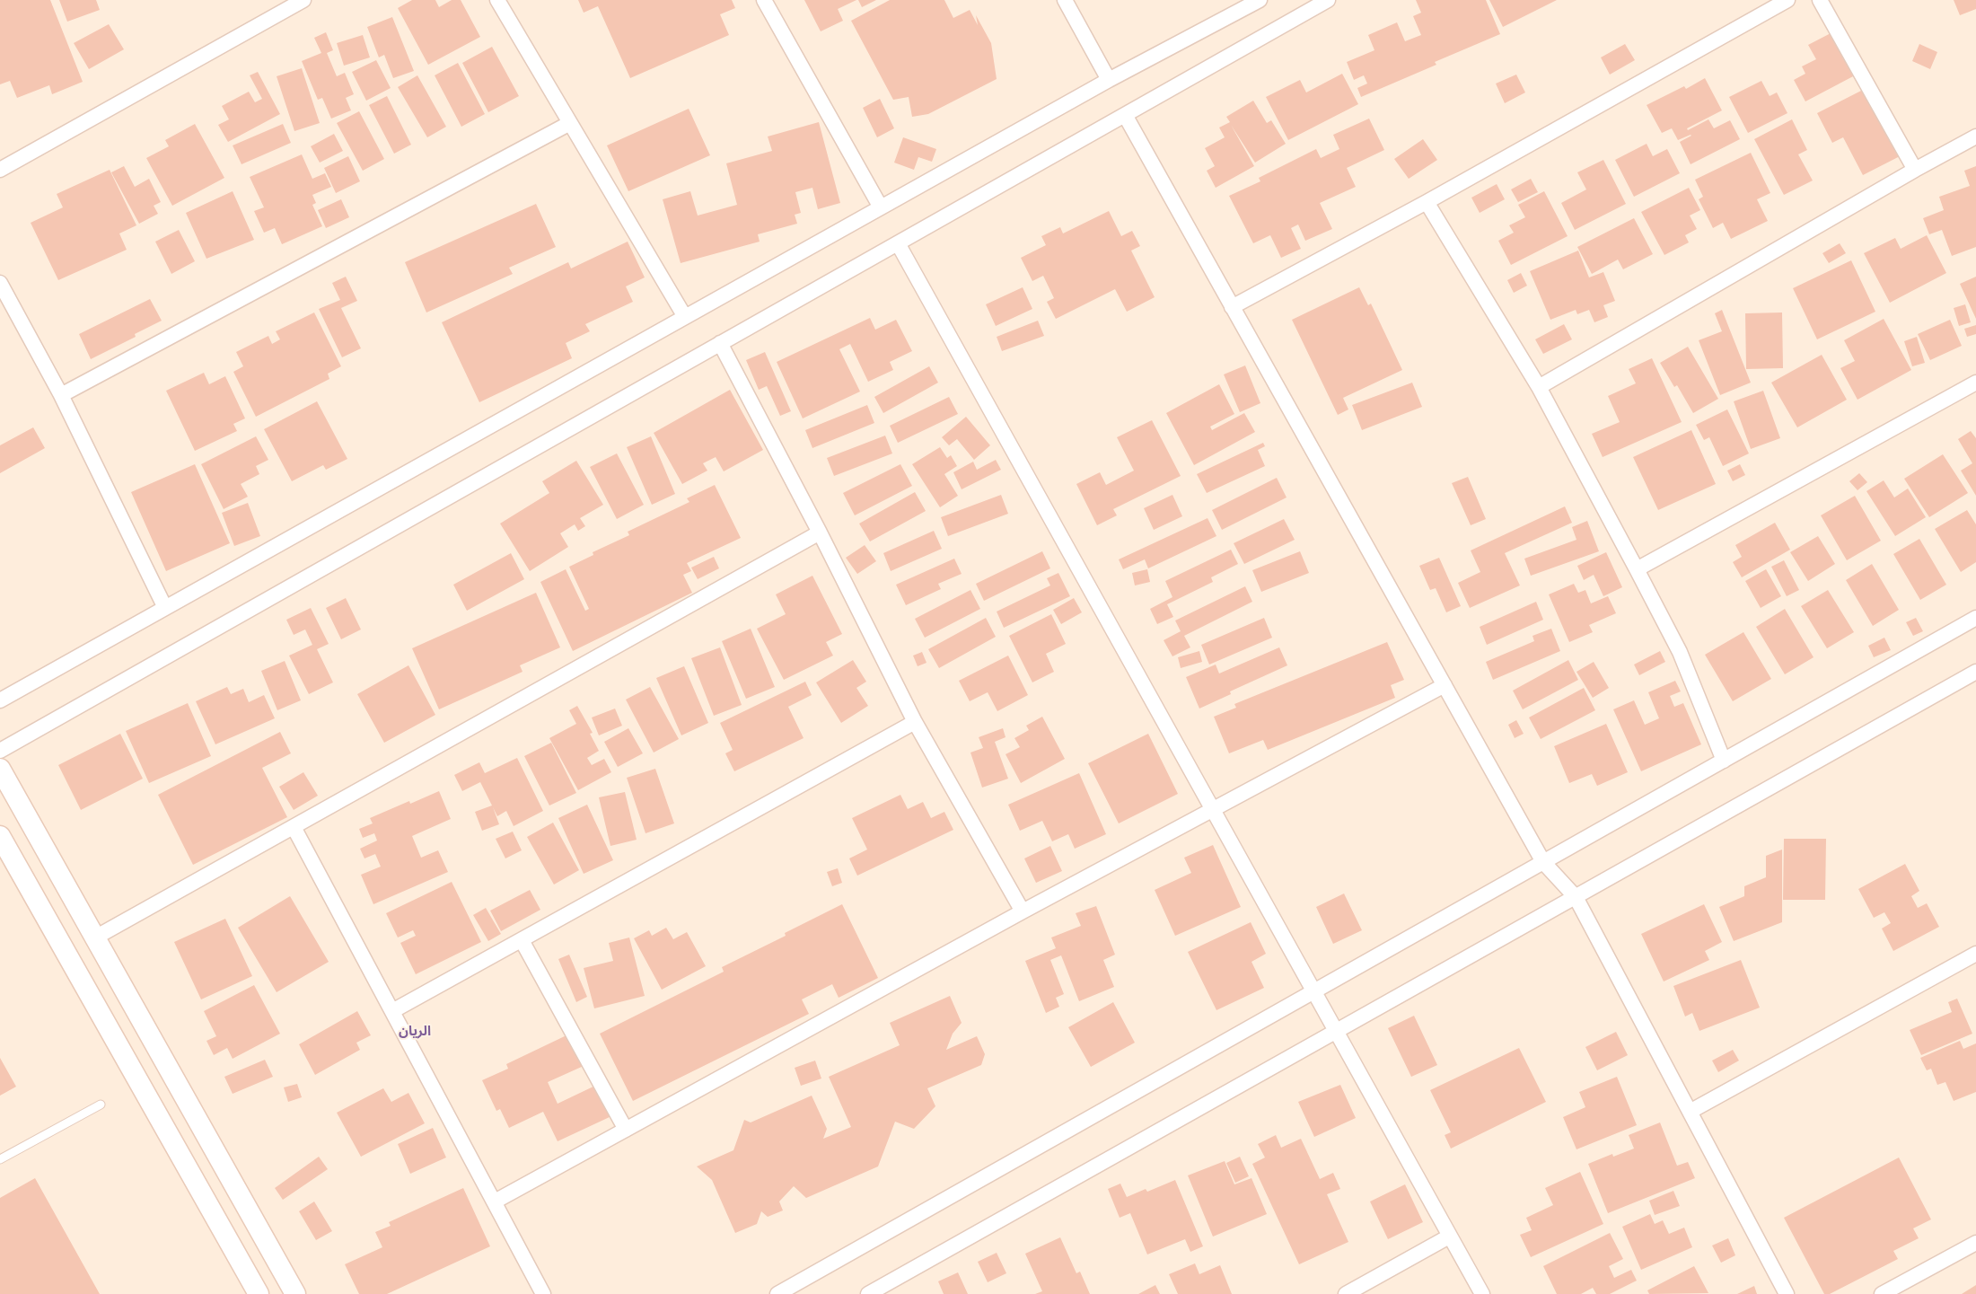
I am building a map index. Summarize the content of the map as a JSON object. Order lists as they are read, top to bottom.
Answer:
{
  "districts": ["الريان"]
}
